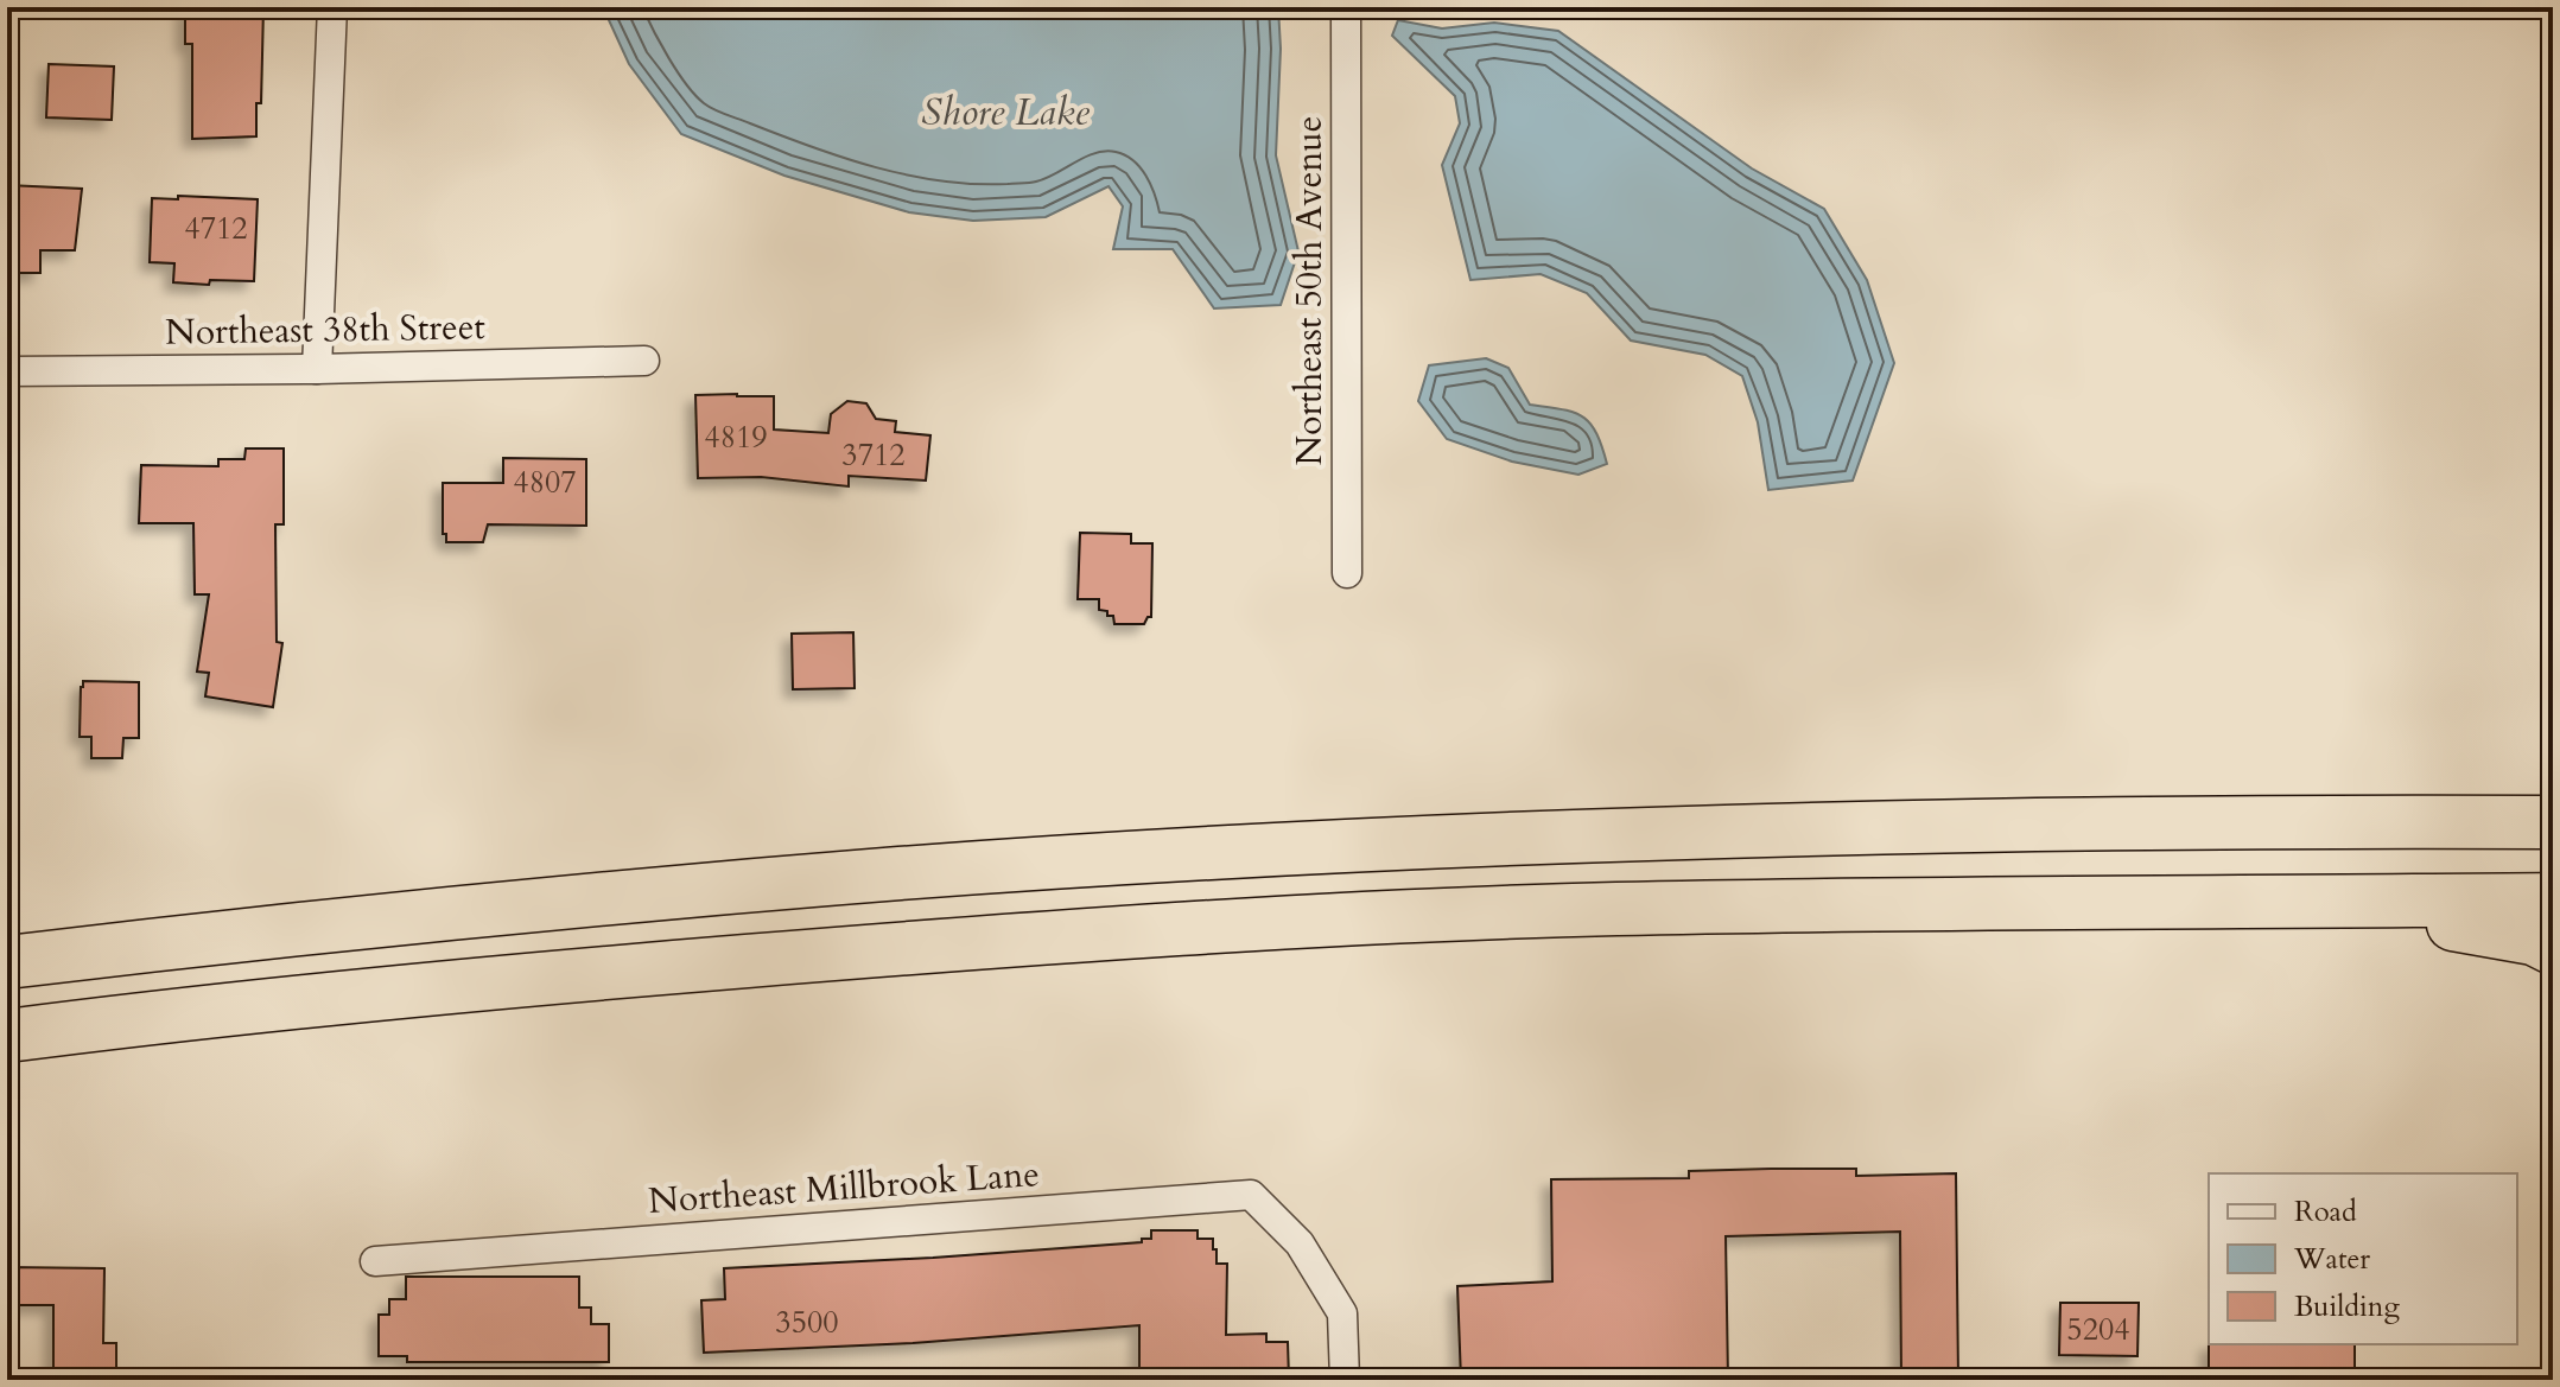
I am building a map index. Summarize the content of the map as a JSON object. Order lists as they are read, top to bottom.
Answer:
{
  "streets": {
    "street": ["Northeast 50th Avenue", "Northeast 38th Street", "Northeast Millbrook Lane"]
  },
  "water": ["Shore Lake"],
  "house_numbers": [
    "4712",
    "4819",
    "3712",
    "4807",
    "3500",
    "5204"
  ],
  "legend": ["Road", "Water", "Building"]
}
